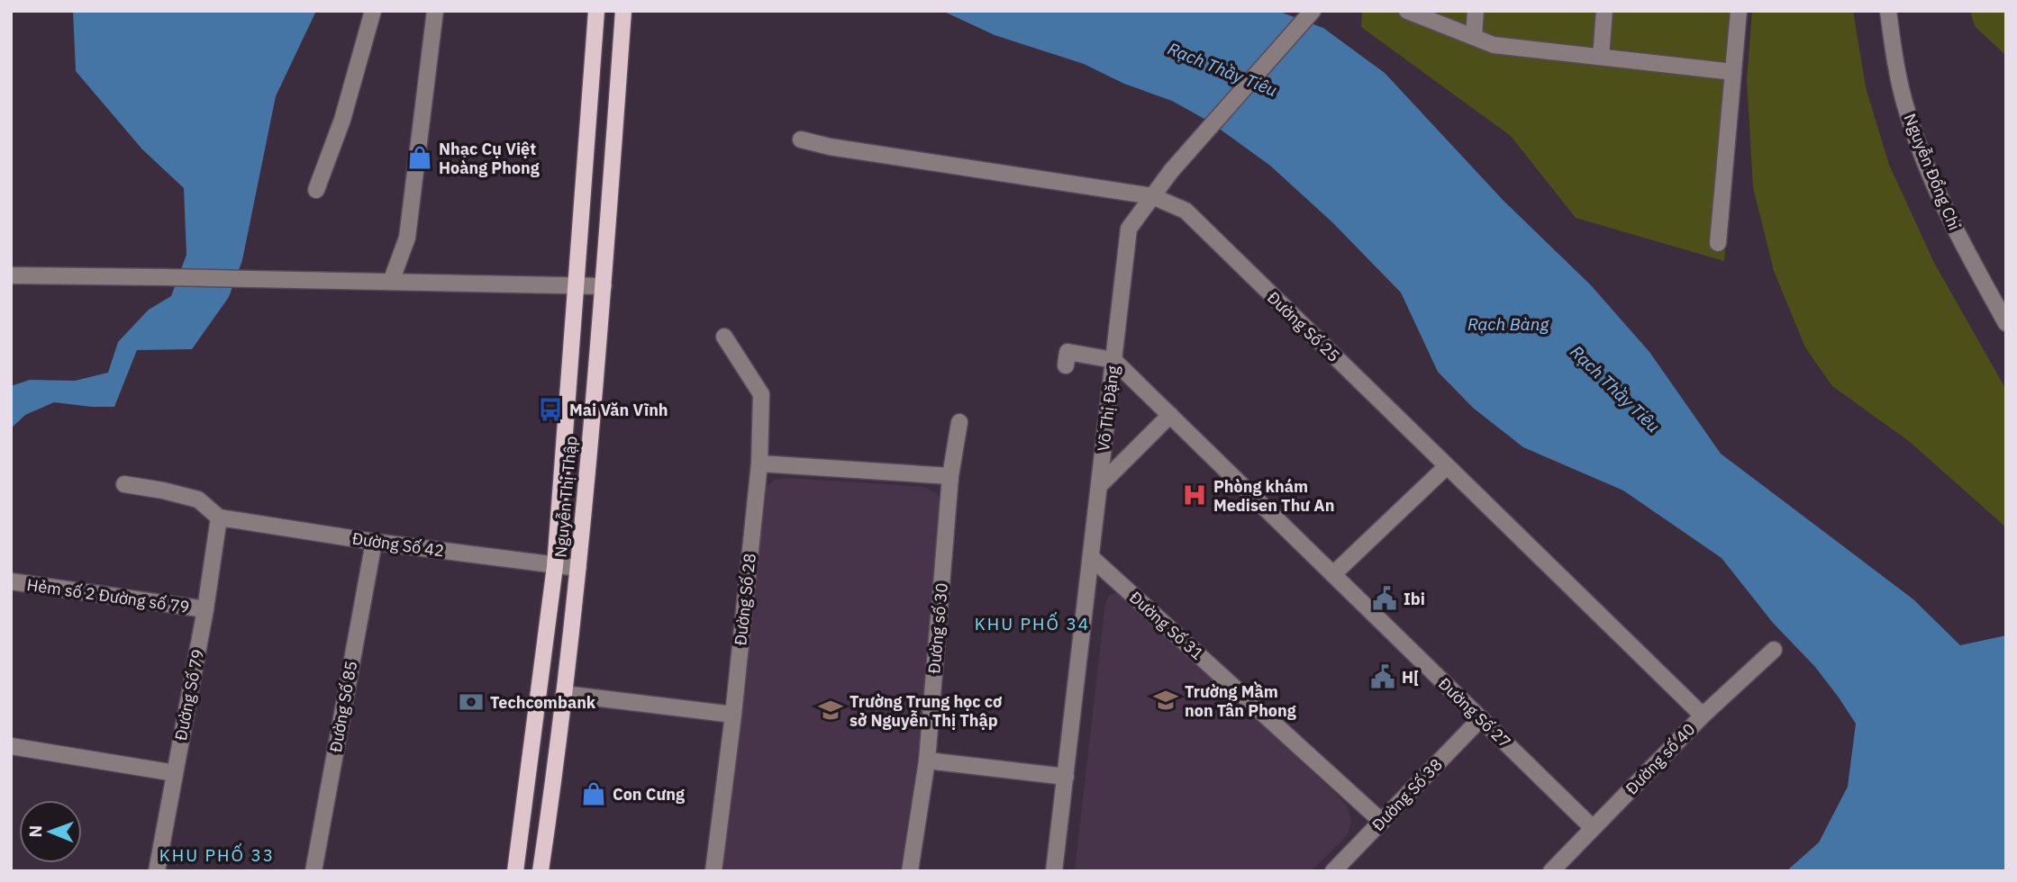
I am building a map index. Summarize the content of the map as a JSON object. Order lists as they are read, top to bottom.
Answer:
{
  "streets": {
    "main road": ["Nguyễn Thị Thập"],
    "street": [
      "Nguyễn Đổng Chi",
      "Đường Số 25",
      "Võ Thị Đặng",
      "Đường Số 42",
      "Hẻm số 2 Đường số 79",
      "Đường Số 28",
      "Đường Số 31",
      "Đường số 30",
      "Đường Số 79",
      "Đường Số 85",
      "Đường Số 27",
      "Đường số 40",
      "Đường Số 38"
    ]
  },
  "crossings": [
    ["Đường Số 25", "Võ Thị Đặng"],
    ["Đường Số 25", "Đường số 40"],
    ["Võ Thị Đặng", "Đường Số 31"],
    ["Võ Thị Đặng", "Đường Số 27"],
    ["Nguyễn Thị Thập", "Đường Số 42"],
    ["Đường Số 42", "Đường Số 79"],
    ["Đường Số 42", "Đường Số 85"],
    ["Hẻm số 2 Đường số 79", "Đường Số 79"],
    ["Đường Số 31", "Đường Số 38"],
    ["Đường Số 27", "Đường số 40"],
    ["Đường Số 27", "Đường Số 38"]
  ],
  "districts": ["KHU PHỐ 34", "KHU PHỐ 33"],
  "water": ["Rạch Thầy Tiêu", "Rạch Bàng"],
  "places": {
    "shop": ["Nhạc Cụ Việt Hoàng Phong", "Con Cưng"],
    "bus stop": ["Mai Văn Vĩnh"],
    "hospital": ["Phòng khám Medisen Thư An"],
    "public building": ["Ibi", "H["],
    "school or university": ["Trường Mầm non Tân Phong", "Trường Trung học cơ sở Nguyễn Thị Thập"],
    "bank": ["Techcombank"]
  },
  "north": "left"
}
